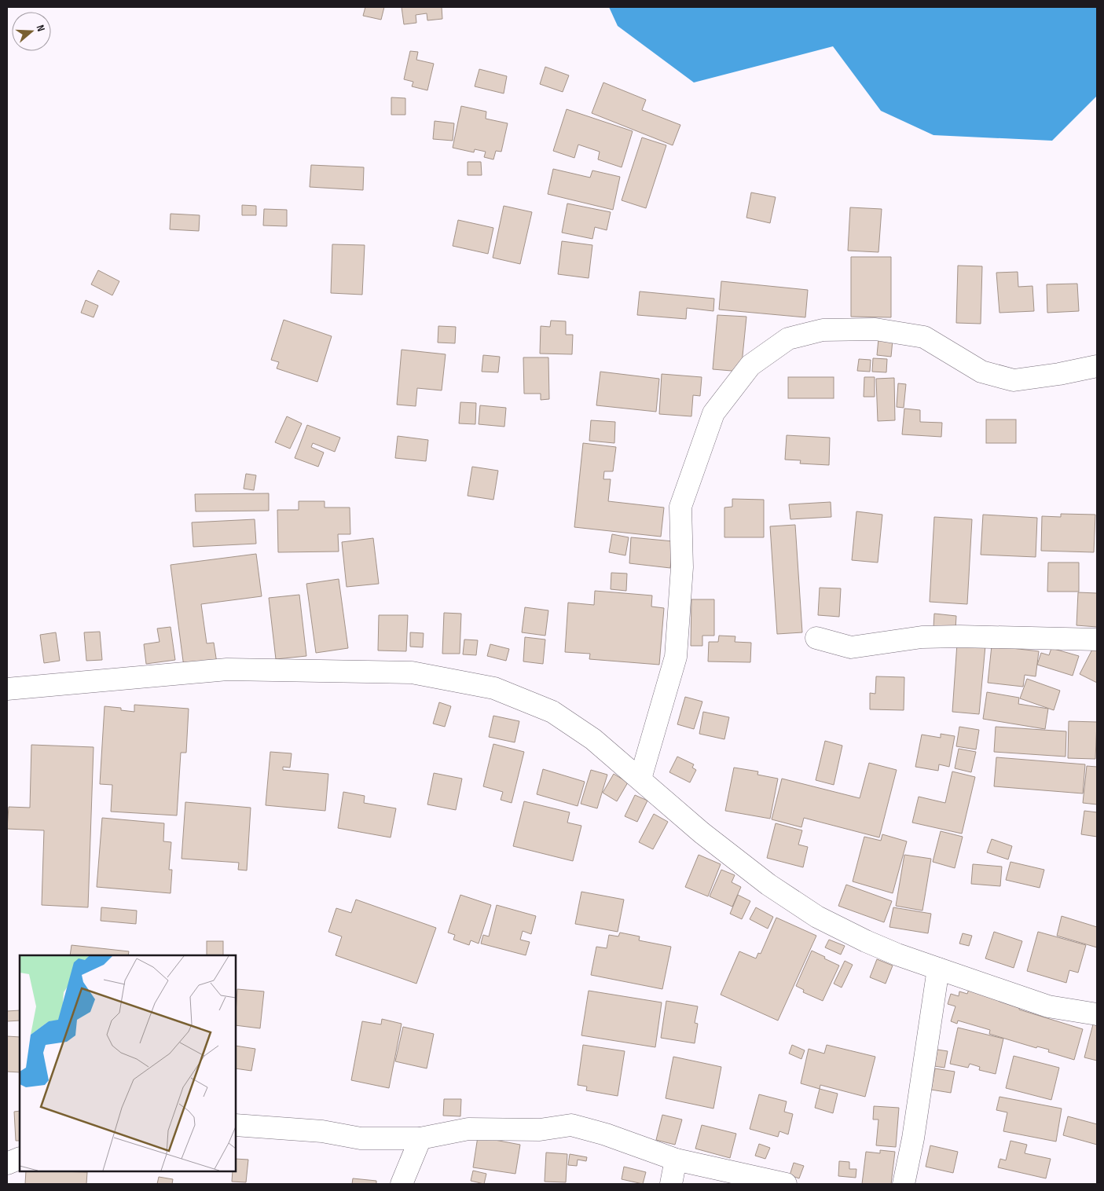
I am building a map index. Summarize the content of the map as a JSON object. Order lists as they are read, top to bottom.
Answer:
{
  "north": "right"
}
